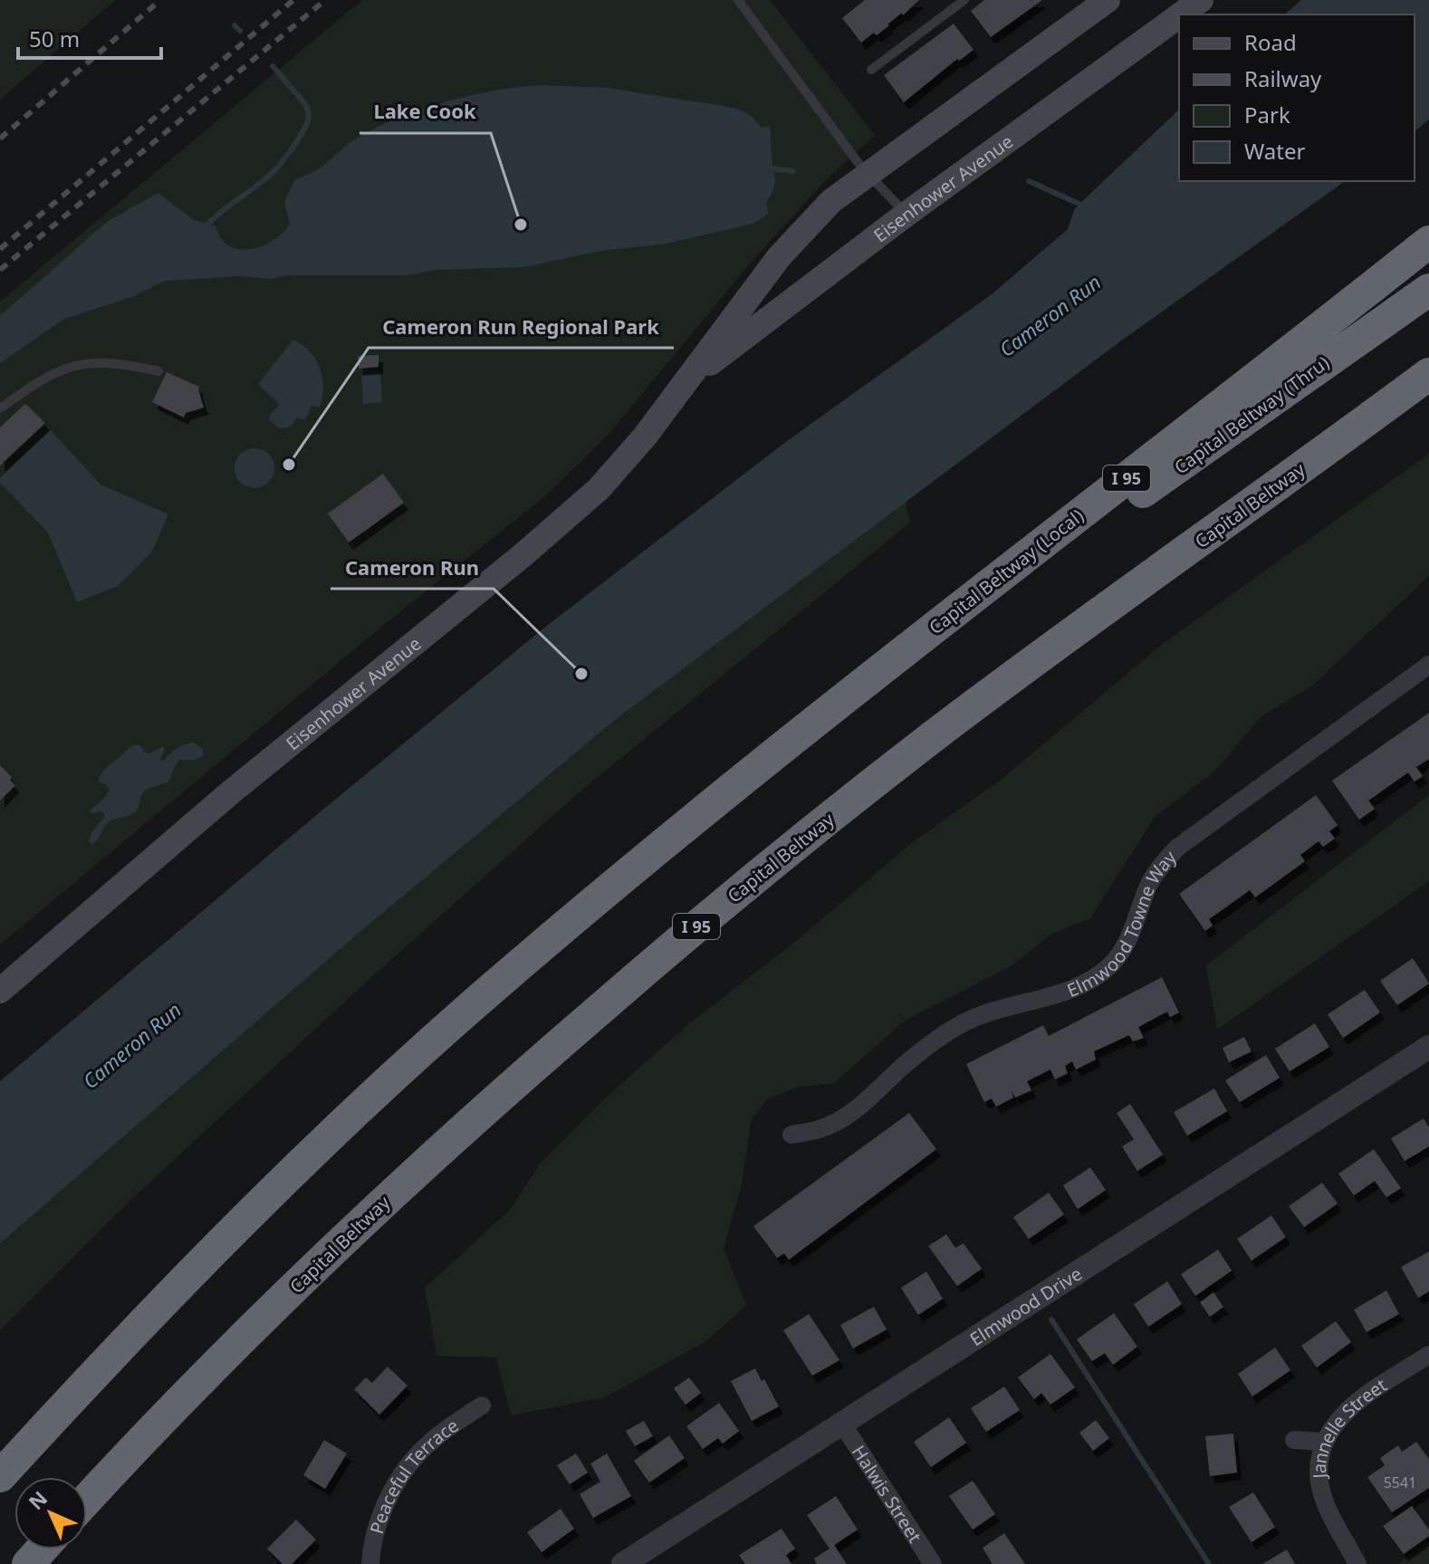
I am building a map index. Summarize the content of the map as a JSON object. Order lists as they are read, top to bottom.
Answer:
{
  "streets": {
    "highway": [
      "Capital Beltway (Thru)",
      "I 95",
      "Capital Beltway",
      "Capital Beltway (Local)"
    ],
    "main road": ["Eisenhower Avenue"],
    "street": [
      "Elmwood Towne Way",
      "Elmwood Drive",
      "Jannelle Street",
      "Peaceful Terrace",
      "Halwis Street"
    ]
  },
  "crossings": [
    ["Capital Beltway (Thru)", "I 95"],
    ["Capital Beltway (Thru)", "Capital Beltway (Local)"],
    ["I 95", "Capital Beltway"],
    ["I 95", "Capital Beltway (Local)"],
    ["Elmwood Drive", "Halwis Street"]
  ],
  "water": ["Cameron Run"],
  "places": ["Lake Cook", "Cameron Run Regional Park", "Cameron Run"],
  "house_numbers": ["5541"],
  "legend": [
    "Road",
    "Railway",
    "Park",
    "Water"
  ],
  "scale_bar": "50 m",
  "north": "top left"
}
